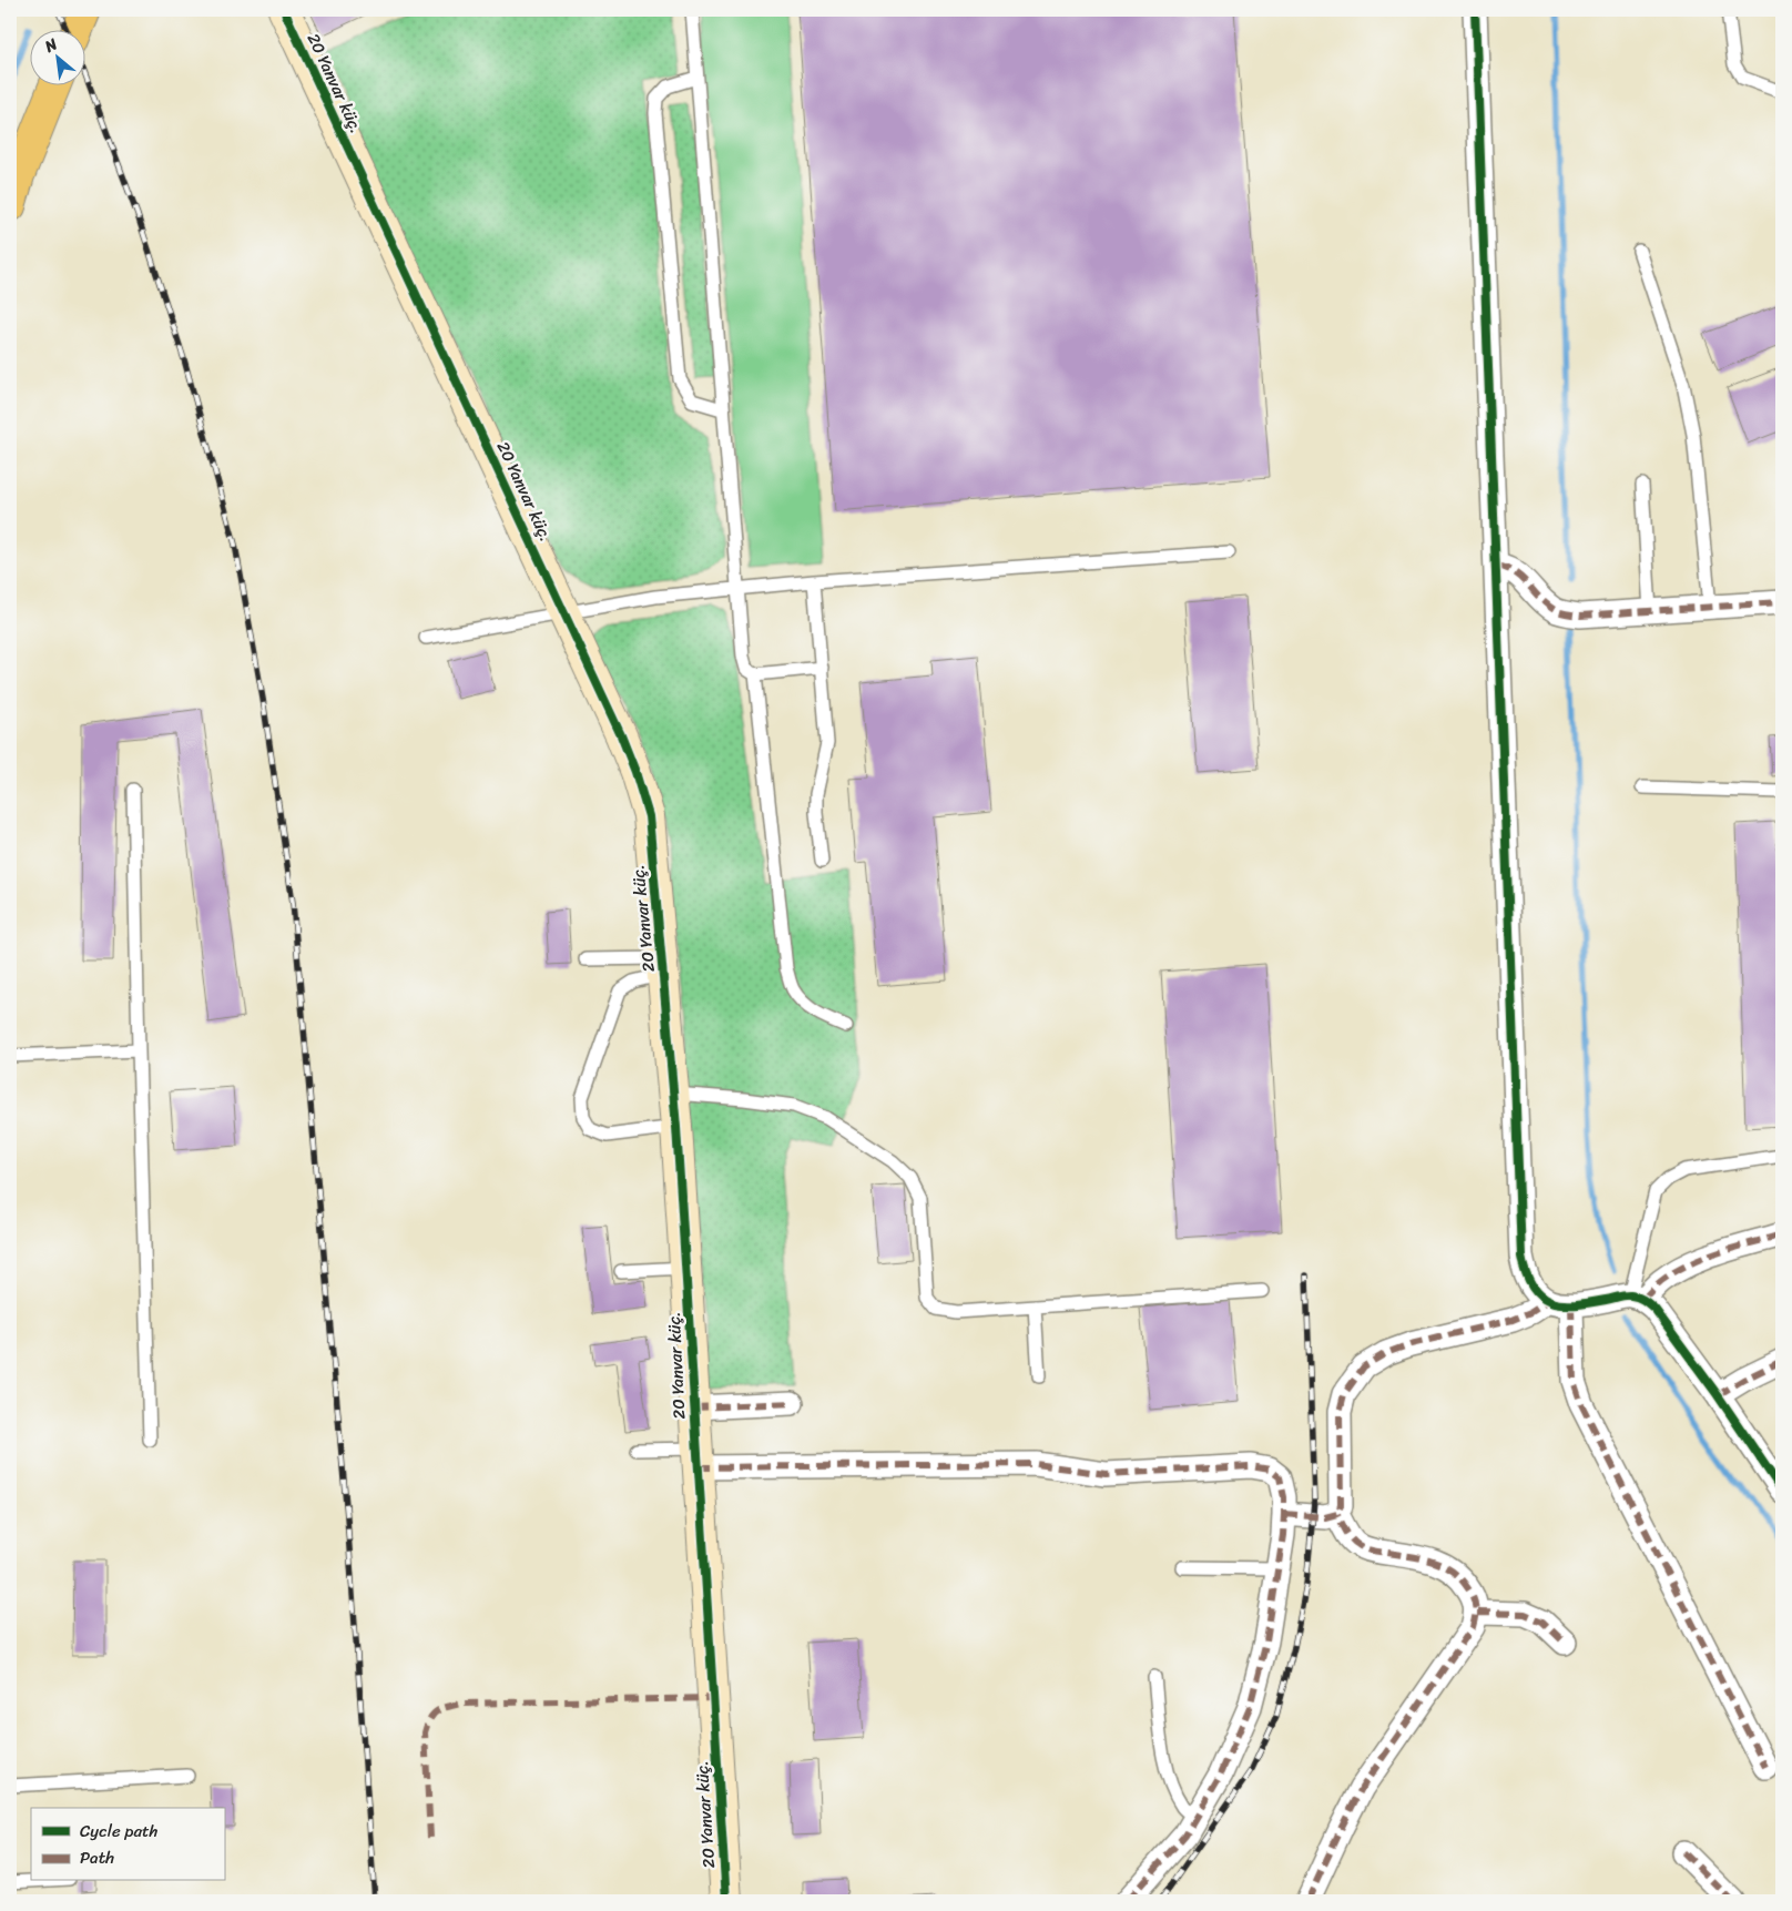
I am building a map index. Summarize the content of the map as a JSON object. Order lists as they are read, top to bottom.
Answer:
{
  "streets": {
    "street": ["20 Yanvar küç."]
  },
  "legend": ["Cycle path", "Path"],
  "north": "top left"
}
